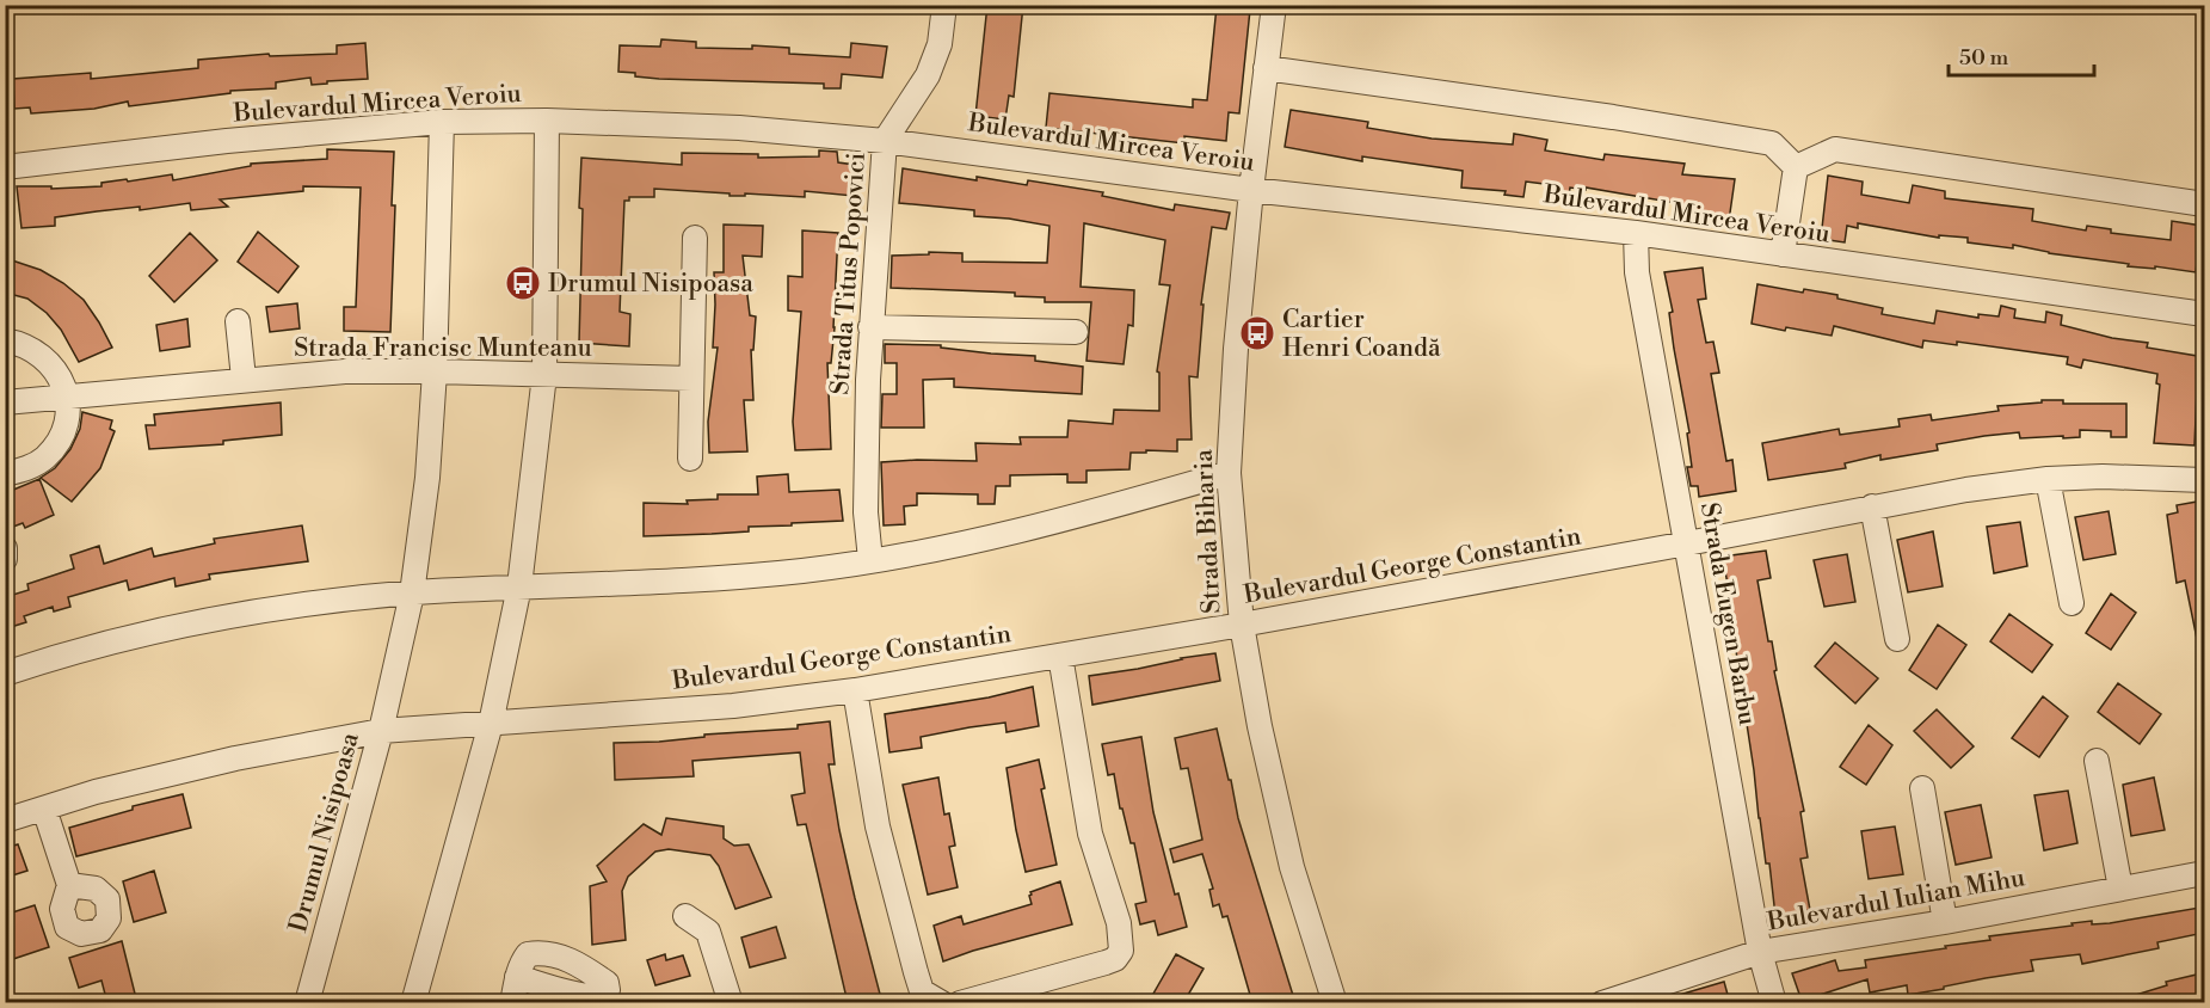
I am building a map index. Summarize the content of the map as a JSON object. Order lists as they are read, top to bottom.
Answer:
{
  "streets": {
    "street": [
      "Bulevardul Mircea Veroiu",
      "Strada Titus Popovici",
      "Strada Francisc Munteanu",
      "Strada Biharia",
      "Bulevardul George Constantin",
      "Strada Eugen Barbu",
      "Drumul Nisipoasa",
      "Bulevardul Iulian Mihu"
    ]
  },
  "crossings": [
    ["Bulevardul Mircea Veroiu", "Strada Titus Popovici"],
    ["Bulevardul Mircea Veroiu", "Strada Biharia"],
    ["Bulevardul Mircea Veroiu", "Strada Eugen Barbu"],
    ["Bulevardul Mircea Veroiu", "Drumul Nisipoasa"],
    ["Strada Francisc Munteanu", "Drumul Nisipoasa"],
    ["Strada Biharia", "Bulevardul George Constantin"],
    ["Bulevardul George Constantin", "Strada Eugen Barbu"],
    ["Bulevardul George Constantin", "Drumul Nisipoasa"],
    ["Strada Eugen Barbu", "Bulevardul Iulian Mihu"]
  ],
  "places": {
    "bus stop": ["Drumul Nisipoasa", "Cartier Henri Coandă"]
  },
  "scale_bar": "50 m"
}
